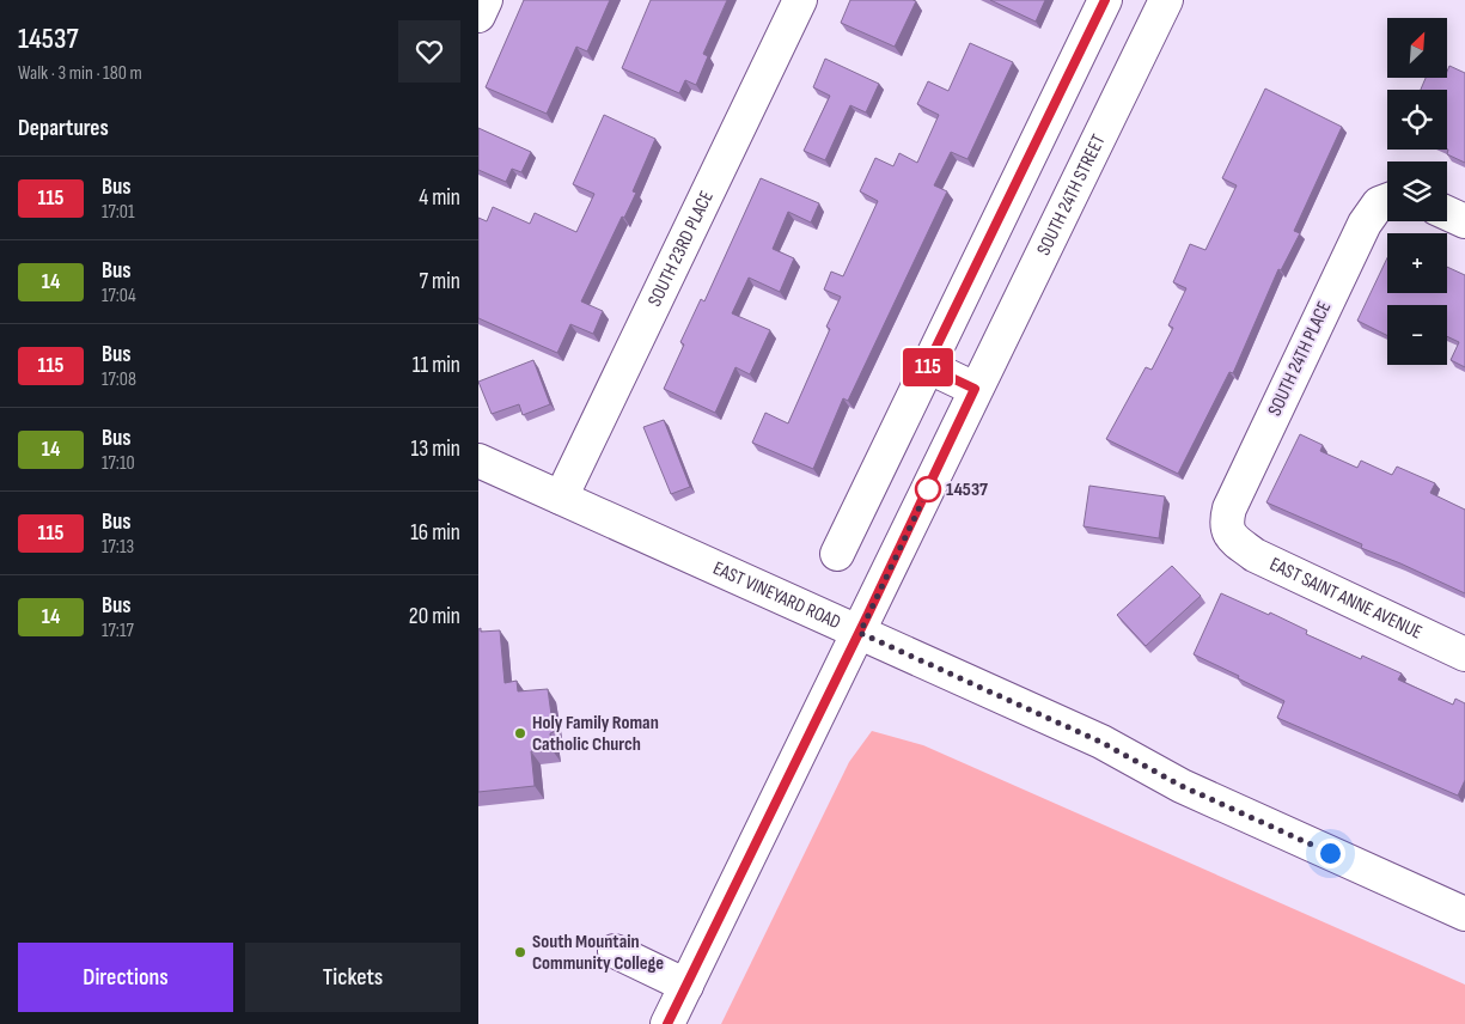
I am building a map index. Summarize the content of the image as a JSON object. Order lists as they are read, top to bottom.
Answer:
{
  "streets": {
    "street": [
      "SOUTH 24TH STREET",
      "SOUTH 23RD PLACE",
      "SOUTH 24TH PLACE",
      "EAST VINEYARD ROAD",
      "EAST SAINT ANNE AVENUE"
    ]
  },
  "crossings": [
    ["SOUTH 24TH STREET", "EAST VINEYARD ROAD"],
    ["SOUTH 23RD PLACE", "EAST VINEYARD ROAD"],
    ["SOUTH 24TH PLACE", "EAST SAINT ANNE AVENUE"]
  ],
  "places": ["14537", "Holy Family Roman Catholic Church", "South Mountain Community College"],
  "lines": ["bus line 115"],
  "north": "top right",
  "page": {
    "heading": [
      ["14537", "Walk · 3 min · 180 m"],
      "Departures"
    ],
    "on_map": "115",
    "map_buttons": ["+", "−"],
    "list": [
      {
        "mark": "115",
        "name": "Bus",
        "note": "17:01",
        "value": "4 min"
      },
      {
        "mark": "14",
        "name": "Bus",
        "note": "17:04",
        "value": "7 min"
      },
      {
        "mark": "115",
        "name": "Bus",
        "note": "17:08",
        "value": "11 min"
      },
      {
        "mark": "14",
        "name": "Bus",
        "note": "17:10",
        "value": "13 min"
      },
      {
        "mark": "115",
        "name": "Bus",
        "note": "17:13",
        "value": "16 min"
      },
      {
        "mark": "14",
        "name": "Bus",
        "note": "17:17",
        "value": "20 min"
      }
    ],
    "buttons": ["Directions", "Tickets"]
  }
}
